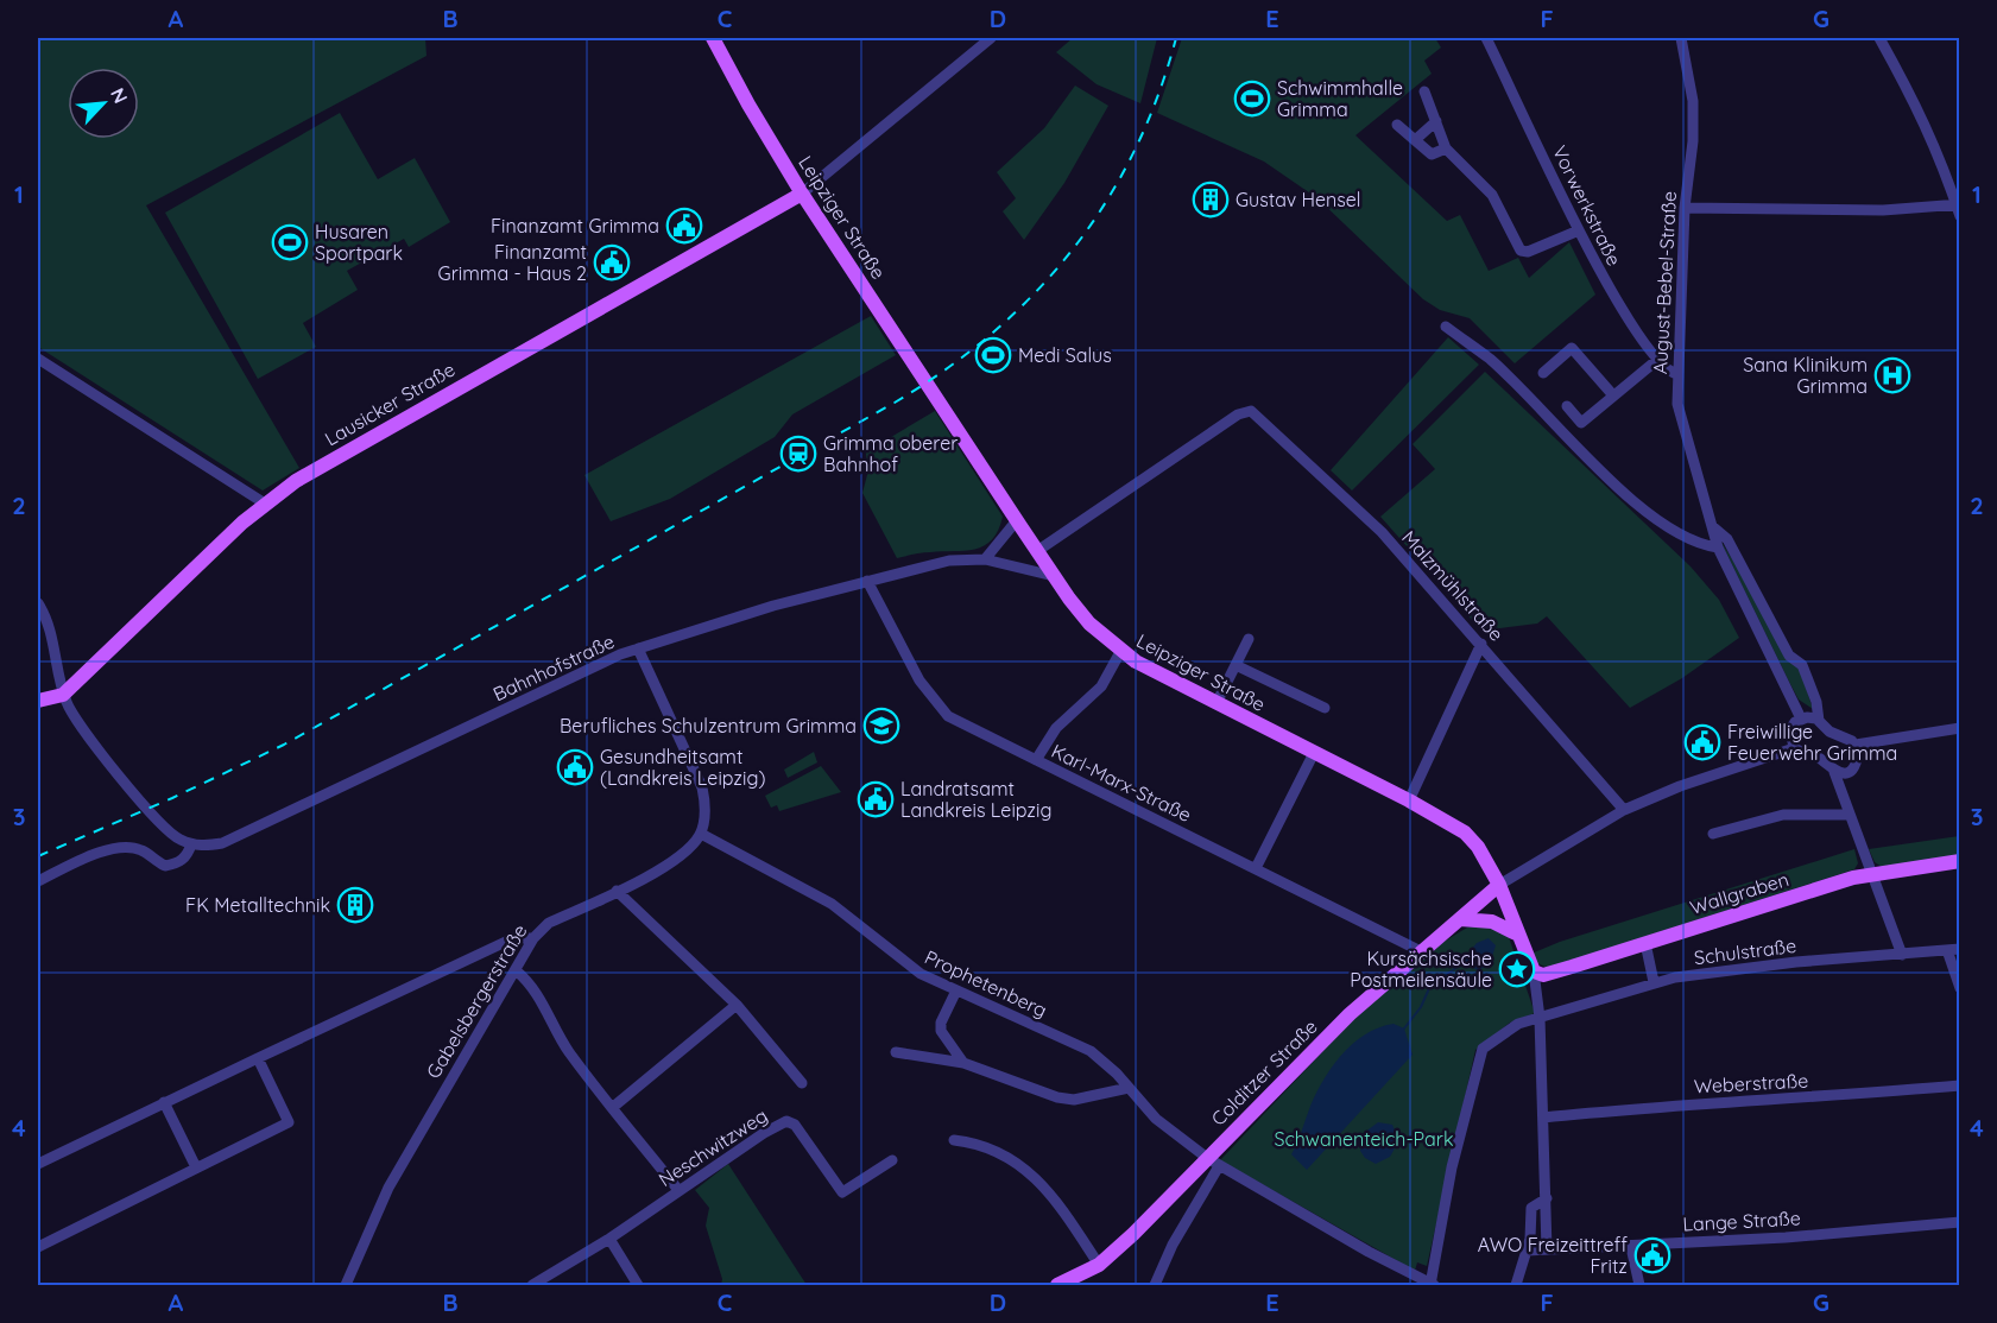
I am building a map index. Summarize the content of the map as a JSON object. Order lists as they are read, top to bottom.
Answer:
{
  "streets": {
    "main road": [
      "Leipziger Straße",
      "Lausicker Straße",
      "Wallgraben",
      "Colditzer Straße"
    ],
    "street": [
      "Vorwerkstraße",
      "August-Bebel-Straße",
      "Malzmühlstraße",
      "Bahnhofstraße",
      "Karl-Marx-Straße",
      "Schulstraße",
      "Prophetenberg",
      "Gabelsbergerstraße",
      "Weberstraße",
      "Neschwitzweg",
      "Lange Straße"
    ]
  },
  "crossings": [
    ["Vorwerkstraße", "August-Bebel-Straße"],
    ["Leipziger Straße", "Lausicker Straße"],
    ["Leipziger Straße", "Malzmühlstraße"],
    ["Leipziger Straße", "Bahnhofstraße"],
    ["Leipziger Straße", "Wallgraben"],
    ["Leipziger Straße", "Schulstraße"],
    ["Leipziger Straße", "Colditzer Straße"],
    ["Leipziger Straße", "Weberstraße"],
    ["Leipziger Straße", "Lange Straße"],
    ["Bahnhofstraße", "Karl-Marx-Straße"],
    ["Karl-Marx-Straße", "Colditzer Straße"],
    ["Schulstraße", "Prophetenberg"],
    ["Prophetenberg", "Gabelsbergerstraße"],
    ["Prophetenberg", "Colditzer Straße"]
  ],
  "parks": ["Schwanenteich-Park"],
  "places": {
    "sports": ["Schwimmhalle Grimma", "Husaren Sportpark", "Medi Salus"],
    "building": ["Gustav Hensel", "FK Metalltechnik"],
    "public building": [
      "Finanzamt Grimma",
      "Finanzamt Grimma - Haus 2",
      "Freiwillige Feuerwehr Grimma",
      "Gesundheitsamt (Landkreis Leipzig)",
      "Landratsamt Landkreis Leipzig",
      "AWO Freizeittreff Fritz"
    ],
    "hospital": ["Sana Klinikum Grimma"],
    "station": ["Grimma oberer Bahnhof"],
    "school or university": ["Berufliches Schulzentrum Grimma"],
    "place": ["Kursächsische Postmeilensäule"]
  },
  "north": "top right",
  "grid": {
    "columns": [
      "A",
      "B",
      "C",
      "D",
      "E",
      "F",
      "G"
    ],
    "rows": [
      "1",
      "2",
      "3",
      "4"
    ]
  }
}
